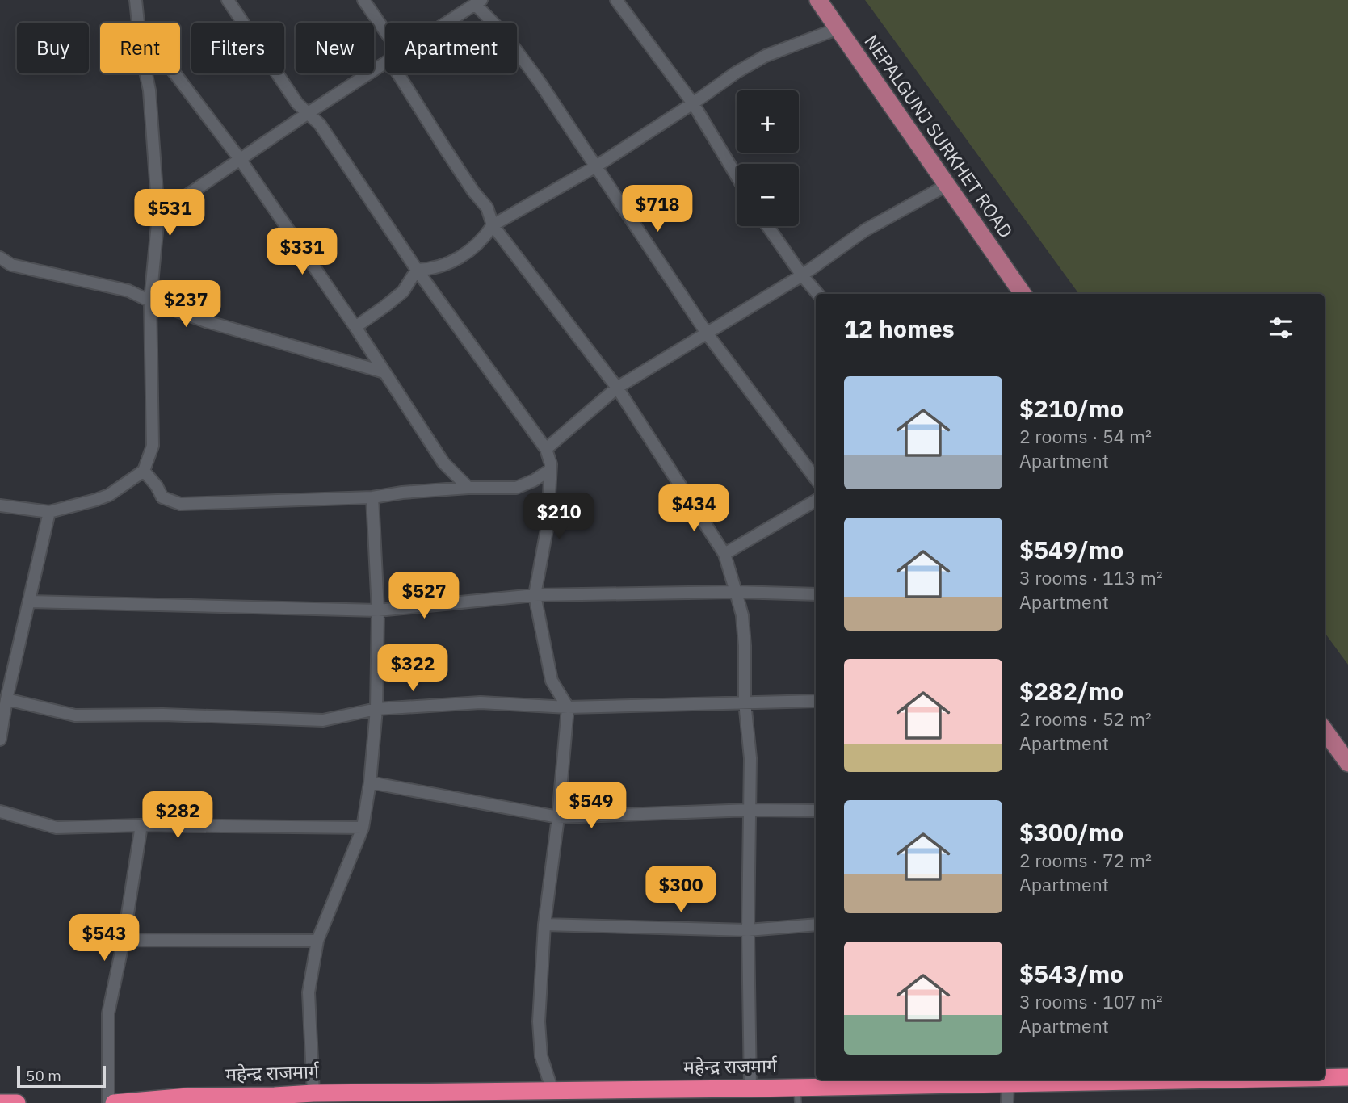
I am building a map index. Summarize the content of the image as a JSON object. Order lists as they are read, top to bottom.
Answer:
{
  "streets": {
    "highway": ["महेन्द्र राजमार्ग"],
    "main road": ["NEPALGUNJ SURKHET ROAD"]
  },
  "scale_bar": "50 m",
  "page": {
    "chip": [
      "Buy",
      "Rent",
      "Filters",
      "New",
      "Apartment"
    ],
    "map_buttons": ["+", "−"],
    "price": [
      "$718",
      "$531",
      "$331",
      "$237",
      "$434",
      "$210",
      "$527",
      "$322",
      "$549",
      "$282",
      "$300",
      "$543"
    ],
    "heading": "12 homes",
    "list": [
      {
        "name": "$210/mo",
        "note": "2 rooms · 54 m² · Apartment"
      },
      {
        "name": "$549/mo",
        "note": "3 rooms · 113 m² · Apartment"
      },
      {
        "name": "$282/mo",
        "note": "2 rooms · 52 m² · Apartment"
      },
      {
        "name": "$300/mo",
        "note": "2 rooms · 72 m² · Apartment"
      },
      {
        "name": "$543/mo",
        "note": "3 rooms · 107 m² · Apartment"
      }
    ],
    "scale": "50 m"
  }
}
